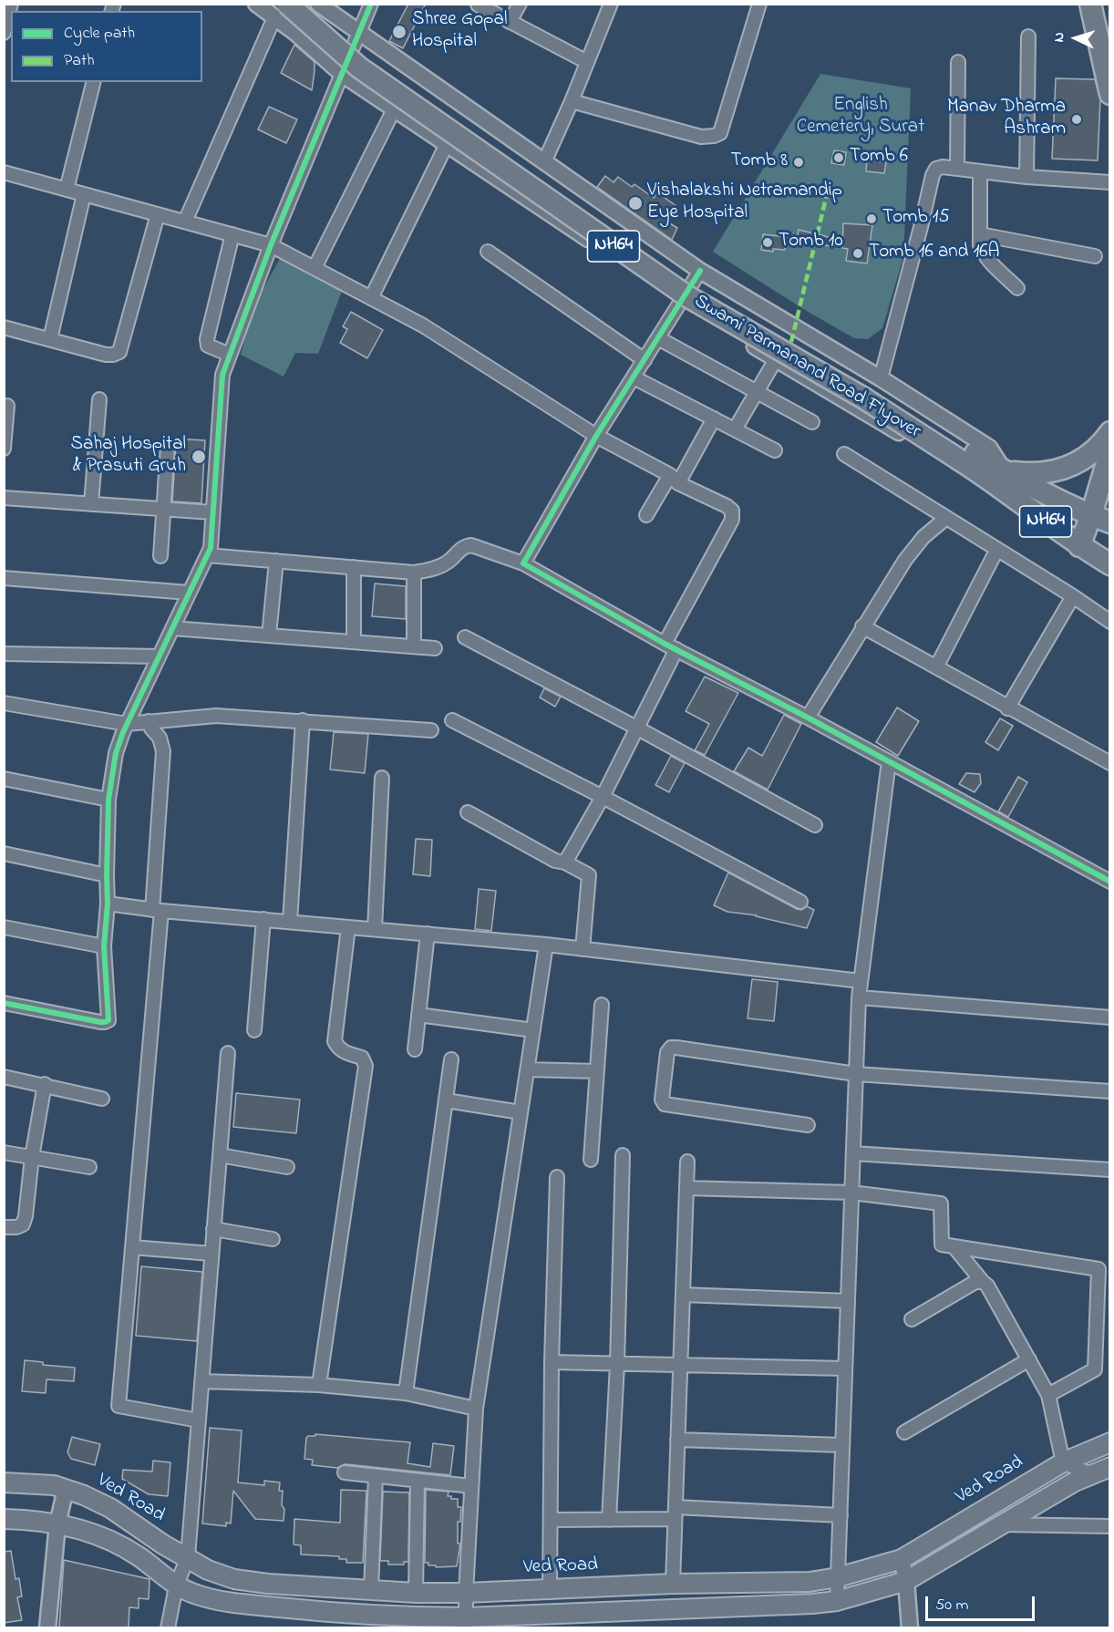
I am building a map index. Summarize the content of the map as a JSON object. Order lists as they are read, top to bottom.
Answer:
{
  "streets": {
    "highway": ["NH64", "Swami Parmanand Road Flyover"],
    "main road": ["Ved Road"]
  },
  "crossings": [
    ["NH64", "Swami Parmanand Road Flyover"]
  ],
  "parks": ["English Cemetery, Surat"],
  "places": [
    "Shree Gopal Hospital",
    "Manav Dharma Ashram",
    "Tomb 6",
    "Tomb 8",
    "Vishalakshi Netramandip Eye Hospital",
    "Tomb 15",
    "Tomb 10",
    "Tomb 16 and 16A",
    "Sahaj Hospital & Prasuti Gruh"
  ],
  "legend": ["Cycle path", "Path"],
  "scale_bar": "50 m",
  "north": "left"
}
